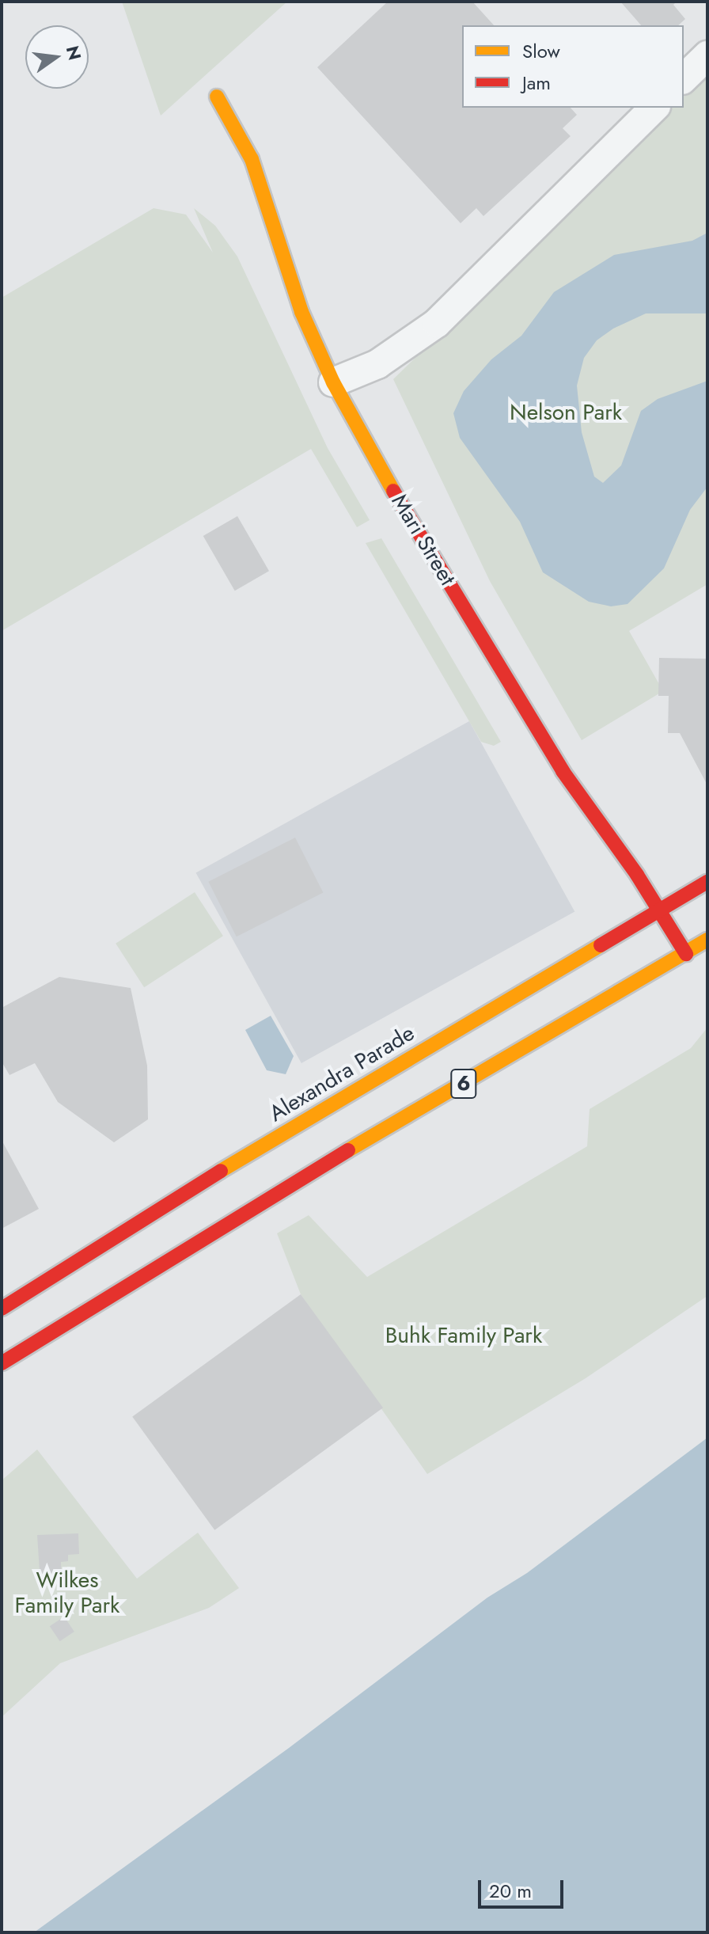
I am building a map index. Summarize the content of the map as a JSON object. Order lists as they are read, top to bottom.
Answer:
{
  "streets": {
    "main road": ["Mari Street", "Alexandra Parade", "6"]
  },
  "crossings": [
    ["Mari Street", "Alexandra Parade"],
    ["Mari Street", "6"]
  ],
  "parks": ["Nelson Park", "Buhk Family Park", "Wilkes Family Park"],
  "legend": ["Slow", "Jam"],
  "scale_bar": "20 m",
  "north": "right"
}
